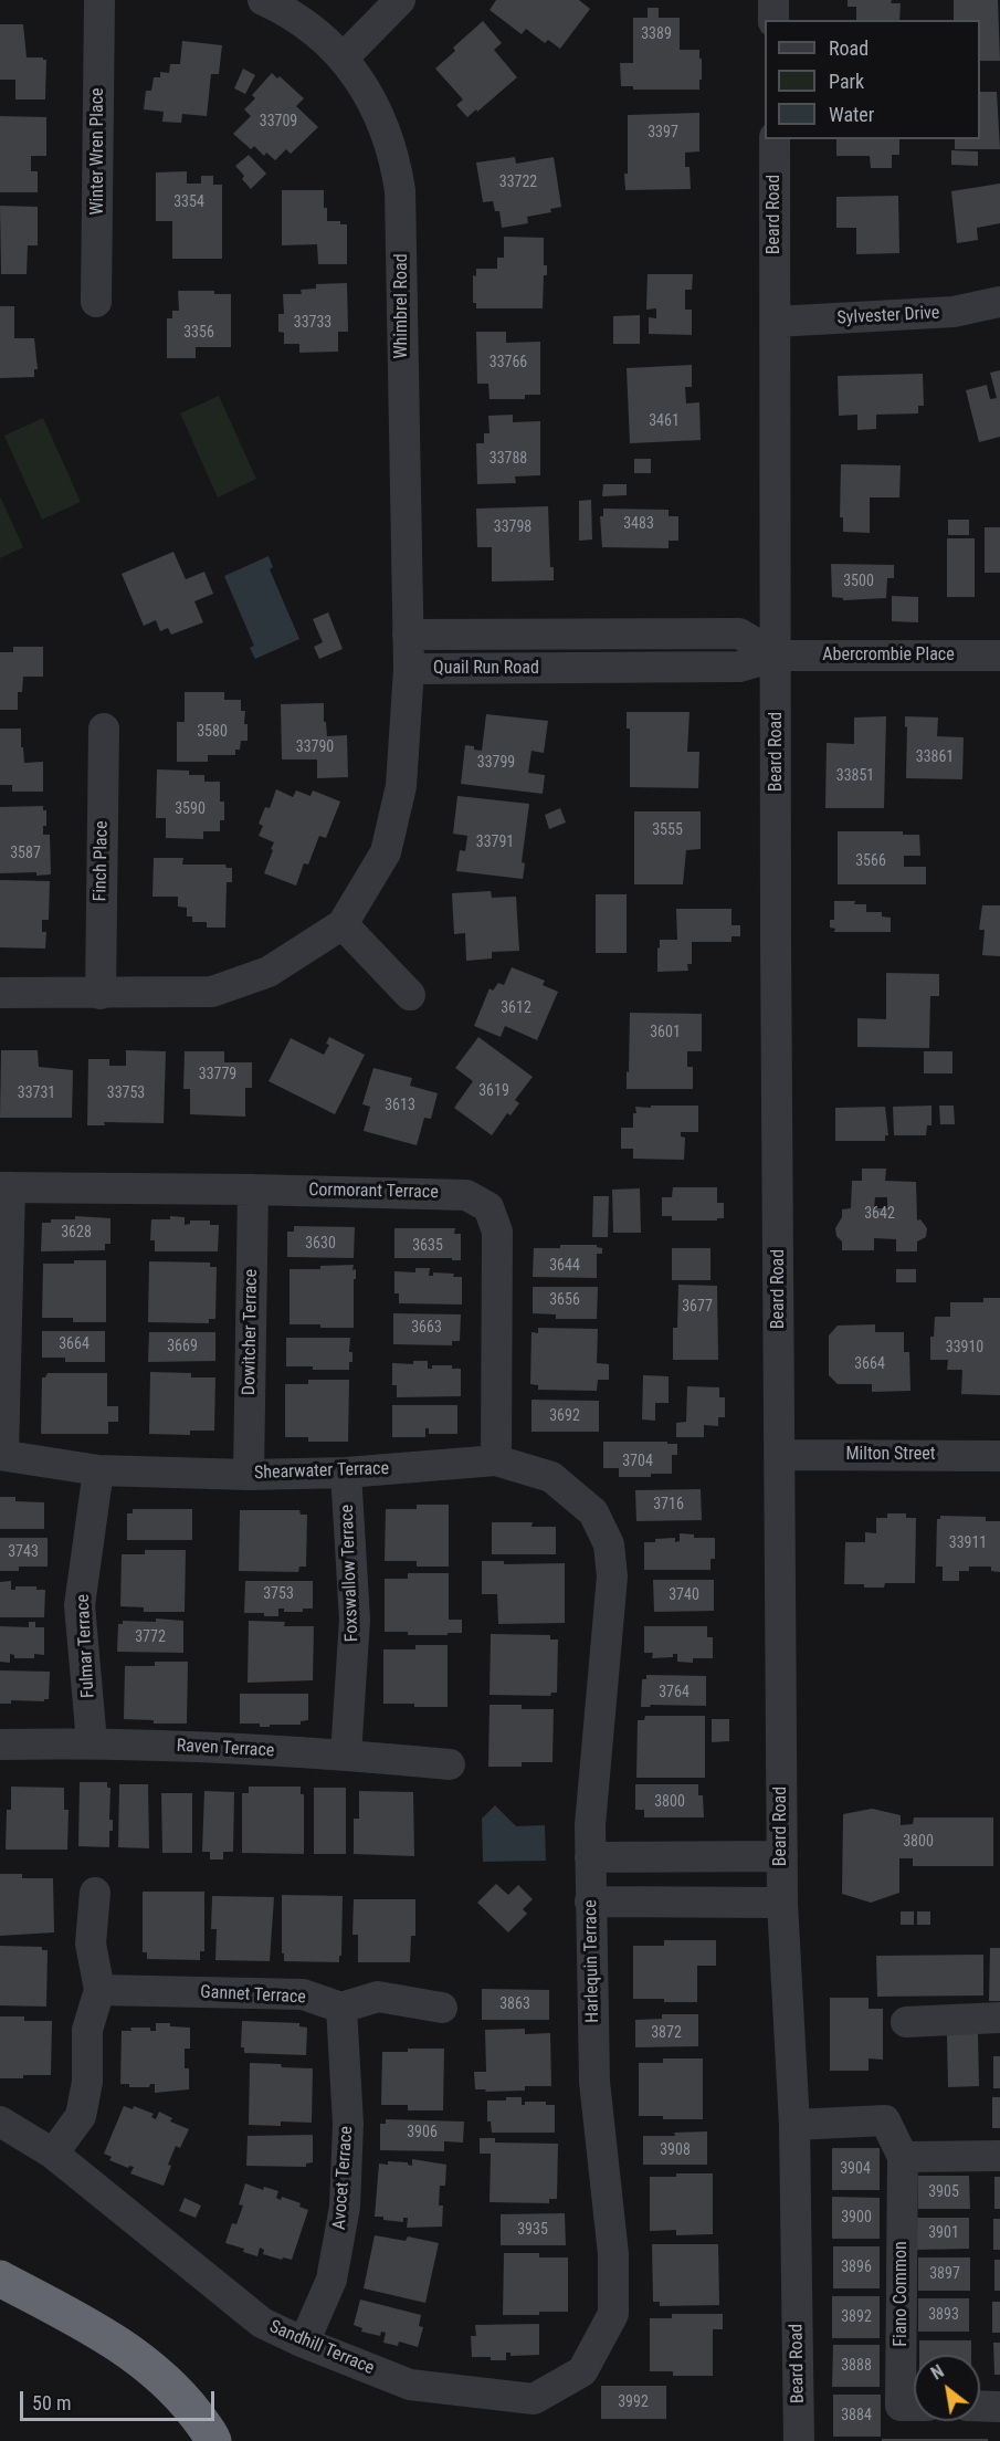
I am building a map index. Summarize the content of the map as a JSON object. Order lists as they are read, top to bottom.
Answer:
{
  "streets": {
    "street": [
      "Winter Wren Place",
      "Beard Road",
      "Whimbrel Road",
      "Sylvester Drive",
      "Abercrombie Place",
      "Quail Run Road",
      "Finch Place",
      "Cormorant Terrace",
      "Dowitcher Terrace",
      "Milton Street",
      "Shearwater Terrace",
      "Foxswallow Terrace",
      "Fulmar Terrace",
      "Raven Terrace",
      "Harlequin Terrace",
      "Gannet Terrace",
      "Avocet Terrace",
      "Fiano Common",
      "Sandhill Terrace"
    ]
  },
  "crossings": [
    ["Beard Road", "Sylvester Drive"],
    ["Beard Road", "Abercrombie Place"],
    ["Beard Road", "Quail Run Road"],
    ["Beard Road", "Milton Street"],
    ["Whimbrel Road", "Quail Run Road"],
    ["Abercrombie Place", "Quail Run Road"],
    ["Quail Run Road", "Finch Place"],
    ["Cormorant Terrace", "Dowitcher Terrace"],
    ["Cormorant Terrace", "Shearwater Terrace"],
    ["Dowitcher Terrace", "Shearwater Terrace"],
    ["Shearwater Terrace", "Foxswallow Terrace"],
    ["Shearwater Terrace", "Fulmar Terrace"],
    ["Shearwater Terrace", "Harlequin Terrace"],
    ["Foxswallow Terrace", "Raven Terrace"],
    ["Fulmar Terrace", "Raven Terrace"],
    ["Harlequin Terrace", "Sandhill Terrace"],
    ["Gannet Terrace", "Avocet Terrace"],
    ["Avocet Terrace", "Sandhill Terrace"]
  ],
  "house_numbers": [
    "3389",
    "33709",
    "3397",
    "33722",
    "3354",
    "33733",
    "3356",
    "33766",
    "3461",
    "33788",
    "3483",
    "33798",
    "3500",
    "3580",
    "33790",
    "33861",
    "33799",
    "33851",
    "3590",
    "3555",
    "33791",
    "3587",
    "3566",
    "3612",
    "3601",
    "33779",
    "3619",
    "33731",
    "33753",
    "3613",
    "3642",
    "3628",
    "3630",
    "3635",
    "3644",
    "3656",
    "3677",
    "3663",
    "3664",
    "3669",
    "33910",
    "3664",
    "3692",
    "3704",
    "3716",
    "33911",
    "3743",
    "3753",
    "3740",
    "3772",
    "3764",
    "3800",
    "3800",
    "3863",
    "3872",
    "3906",
    "3908",
    "3904",
    "3905",
    "3900",
    "3935",
    "3901",
    "3896",
    "3897",
    "3893",
    "3892",
    "3888",
    "3992",
    "3884"
  ],
  "legend": ["Road", "Park", "Water"],
  "scale_bar": "50 m",
  "north": "top left"
}
